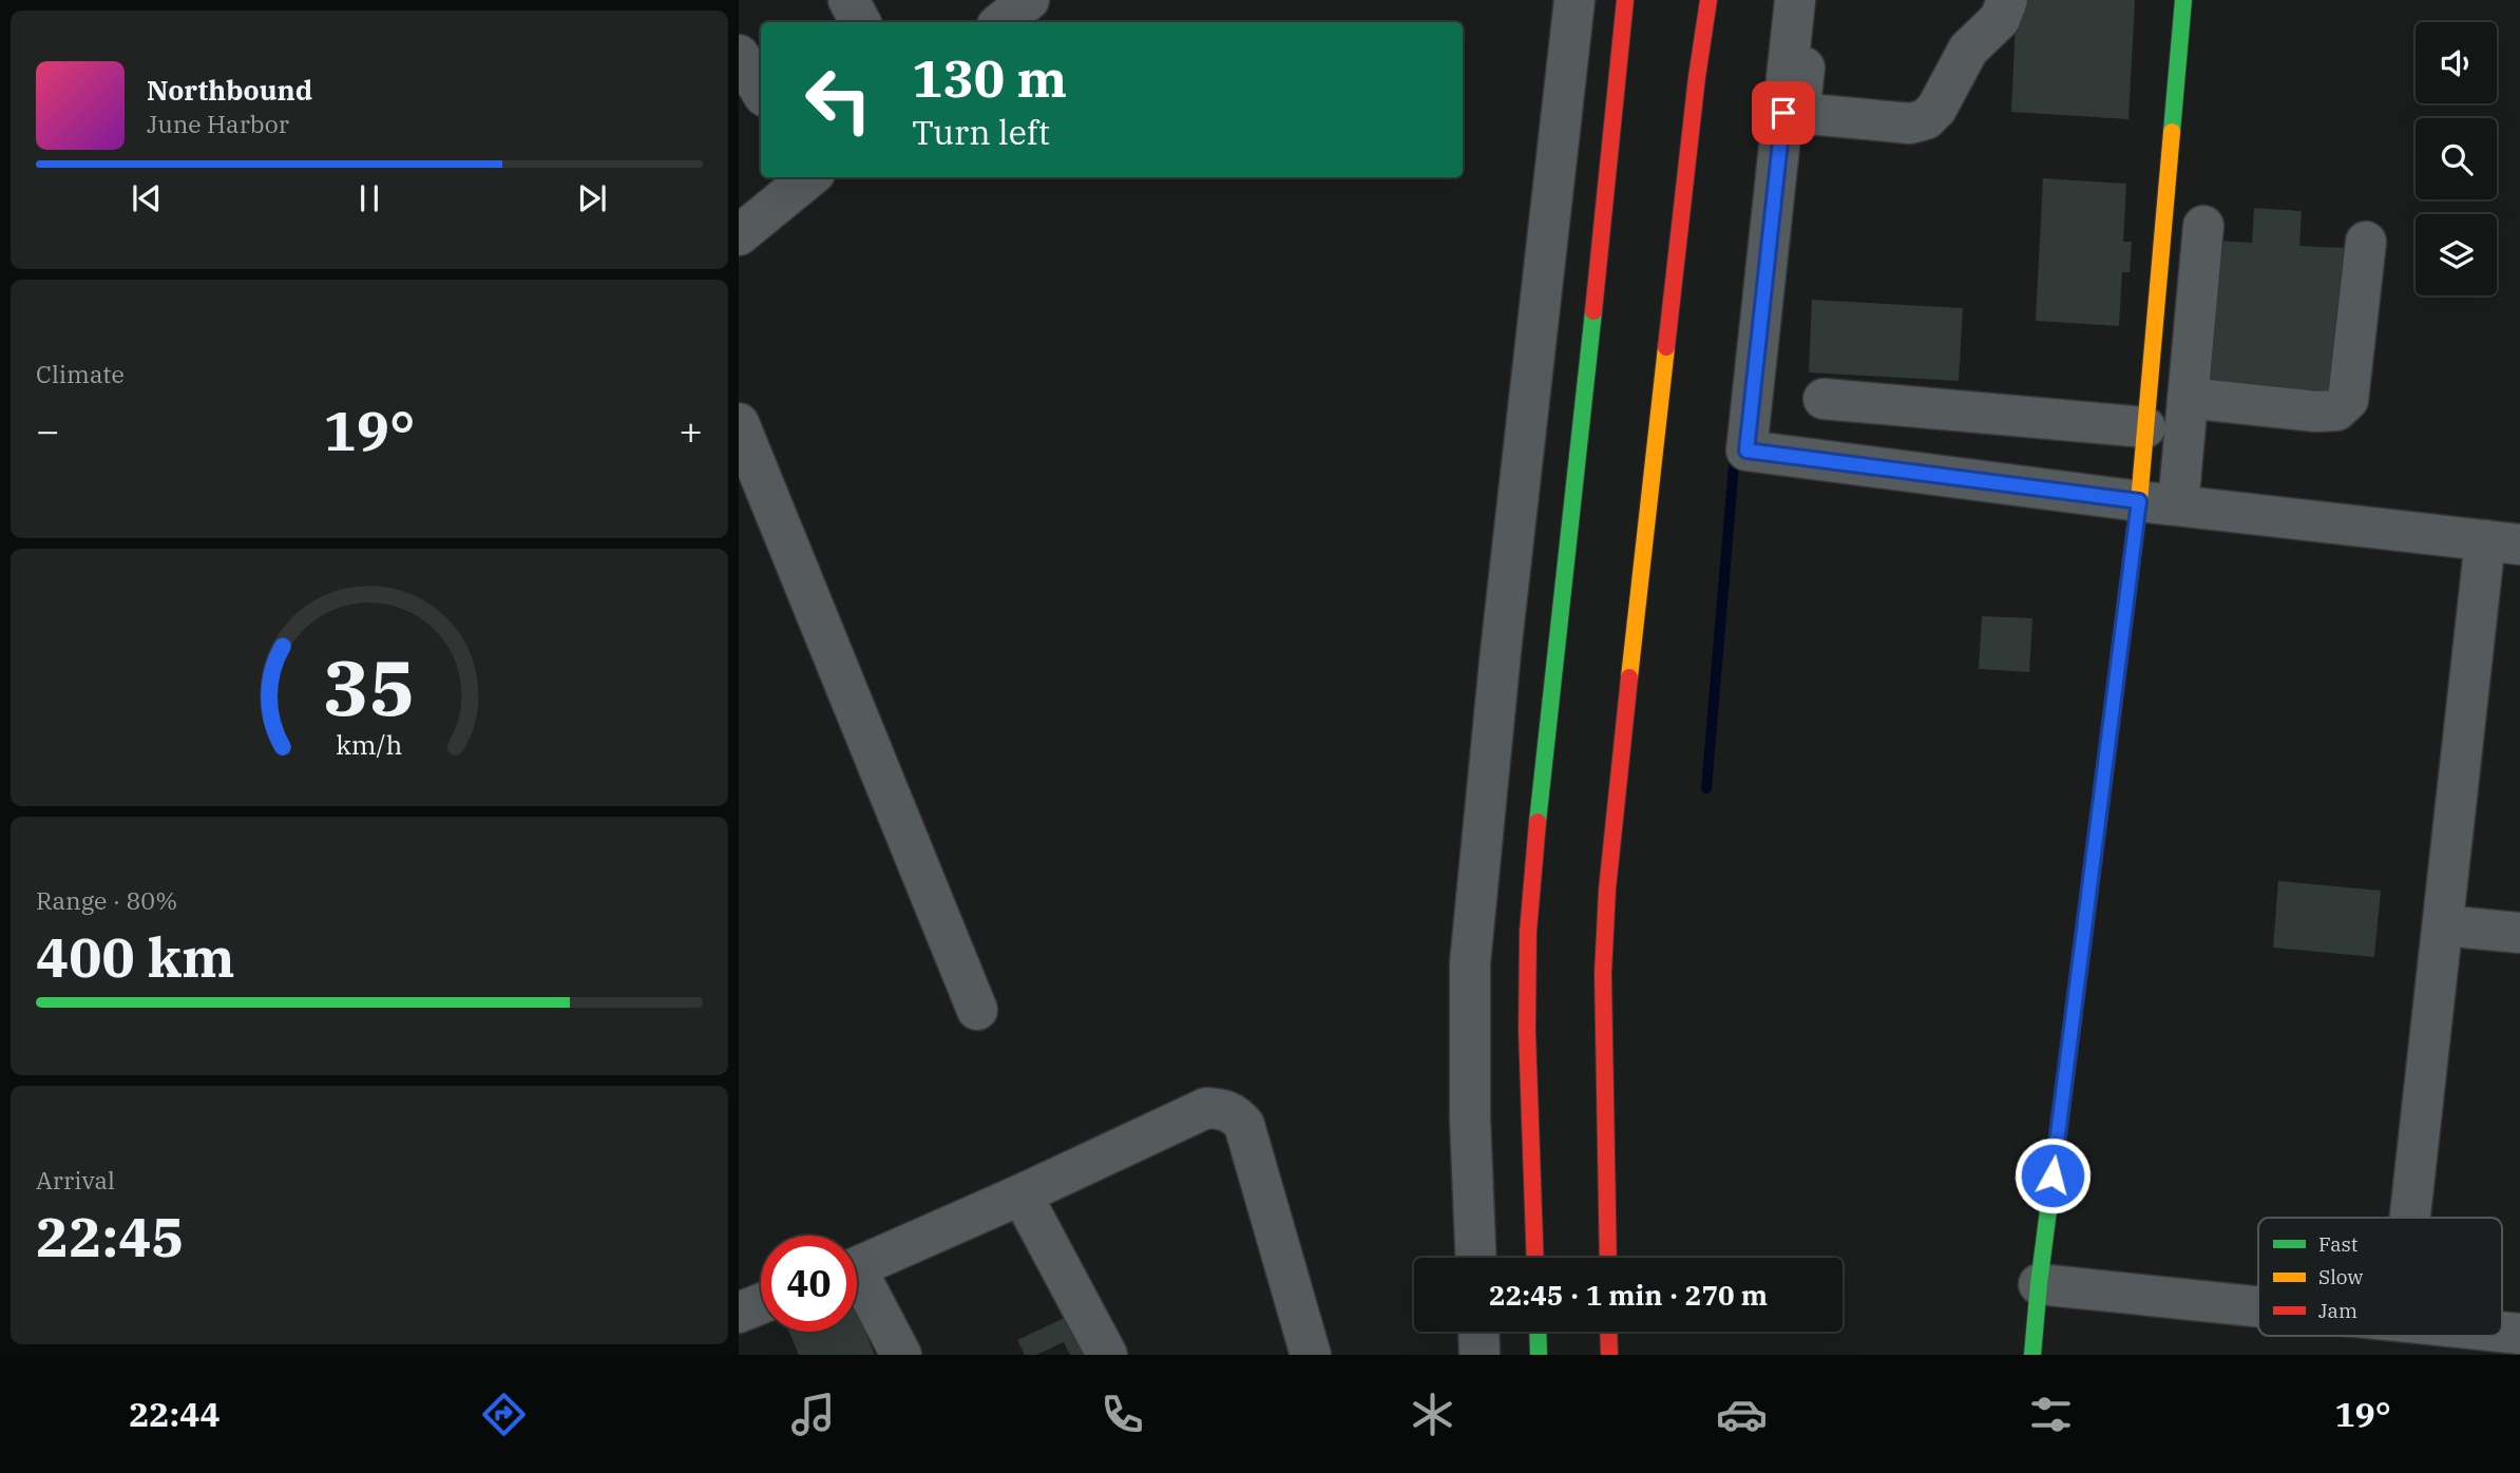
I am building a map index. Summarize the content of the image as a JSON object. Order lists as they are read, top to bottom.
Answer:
{
  "legend": ["Fast", "Slow", "Jam"],
  "page": {
    "turn": ["130 m", "Turn left"],
    "song": ["Northbound", "June Harbor"],
    "tile": [
      "Climate",
      ["Range · 80%", "400 km"],
      ["Arrival", "22:45"]
    ],
    "heat": ["−", "19°", "+"],
    "limit": "40",
    "trip": "22:45 · 1 min · 270 m",
    "tabs": ["22:44", "19°"],
    "gauge": ["35", "km/h"]
  }
}
